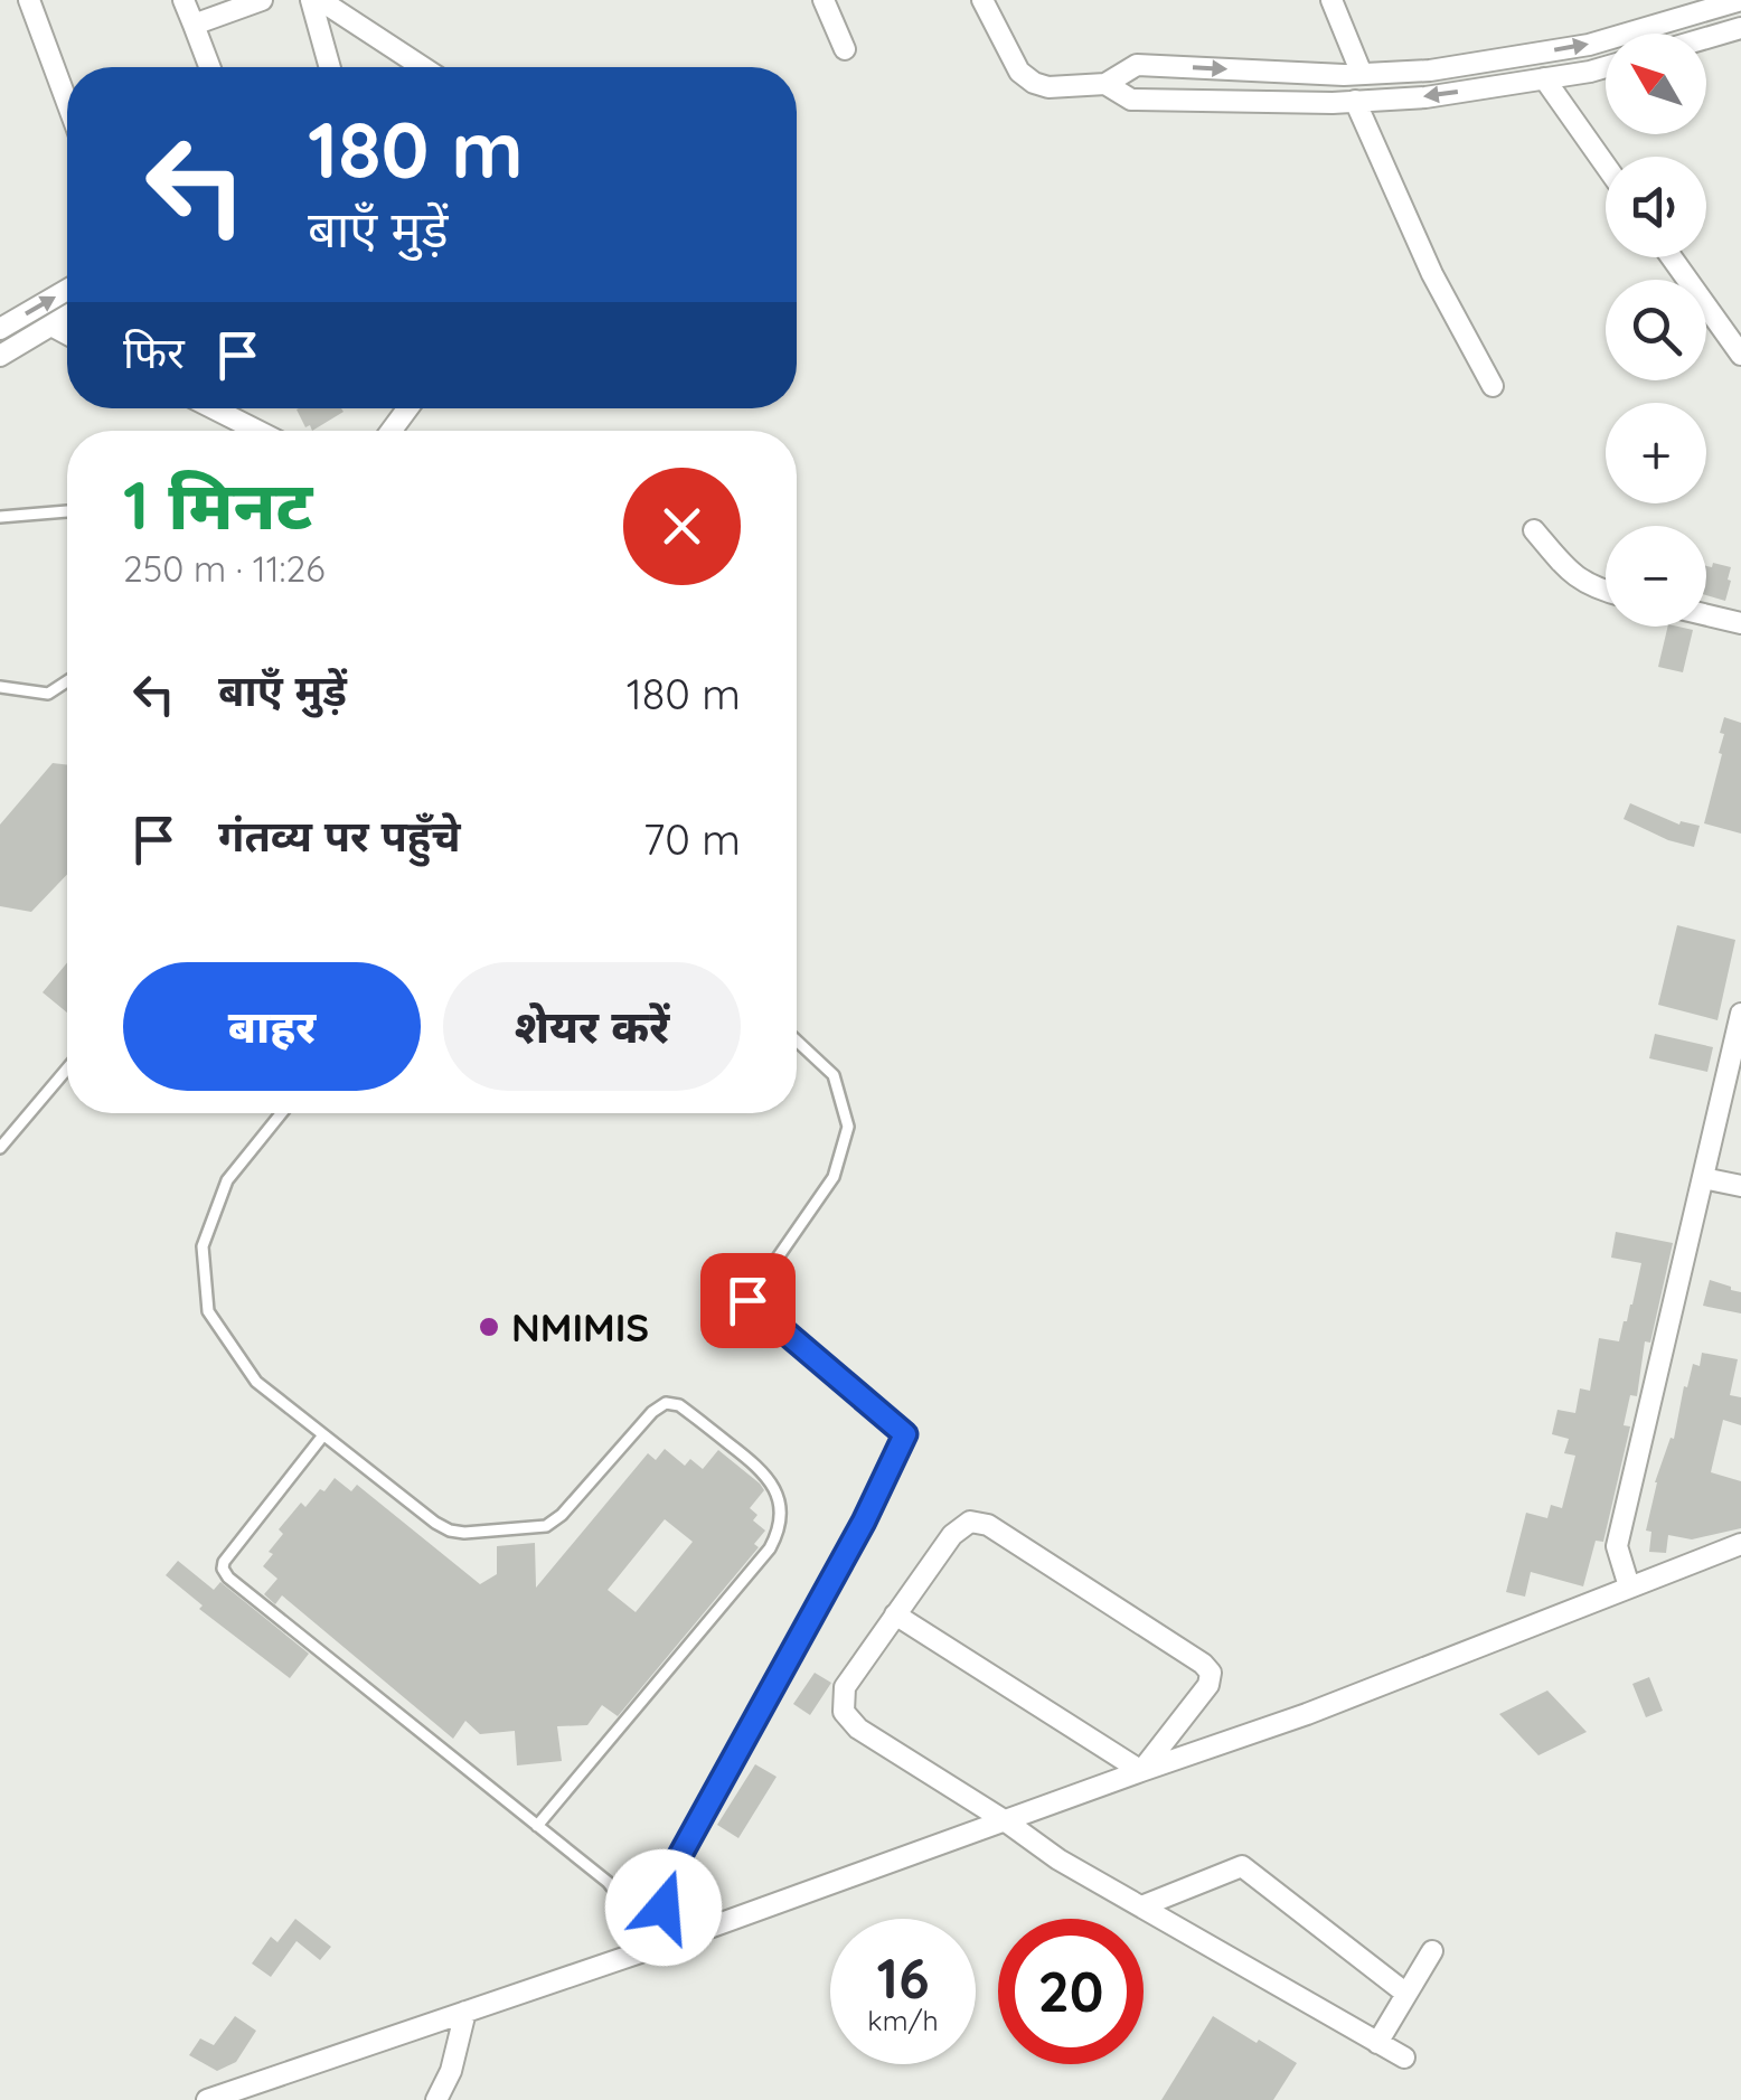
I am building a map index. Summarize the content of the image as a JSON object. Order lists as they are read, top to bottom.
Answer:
{
  "places": ["NMIMIS"],
  "north": "top left",
  "page": {
    "map_buttons": ["+", "−"],
    "turn": ["180 m", "बाएँ मुड़ें"],
    "then": "फिर",
    "heading": ["1 मिनट", "250 m · 11:26"],
    "list": [
      {
        "name": "बाएँ मुड़ें",
        "value": "180 m"
      },
      {
        "name": "गंतव्य पर पहुँचे",
        "value": "70 m"
      }
    ],
    "buttons": ["बाहर", "शेयर करें"],
    "speed": "16 km/h",
    "limit": "20"
  }
}
